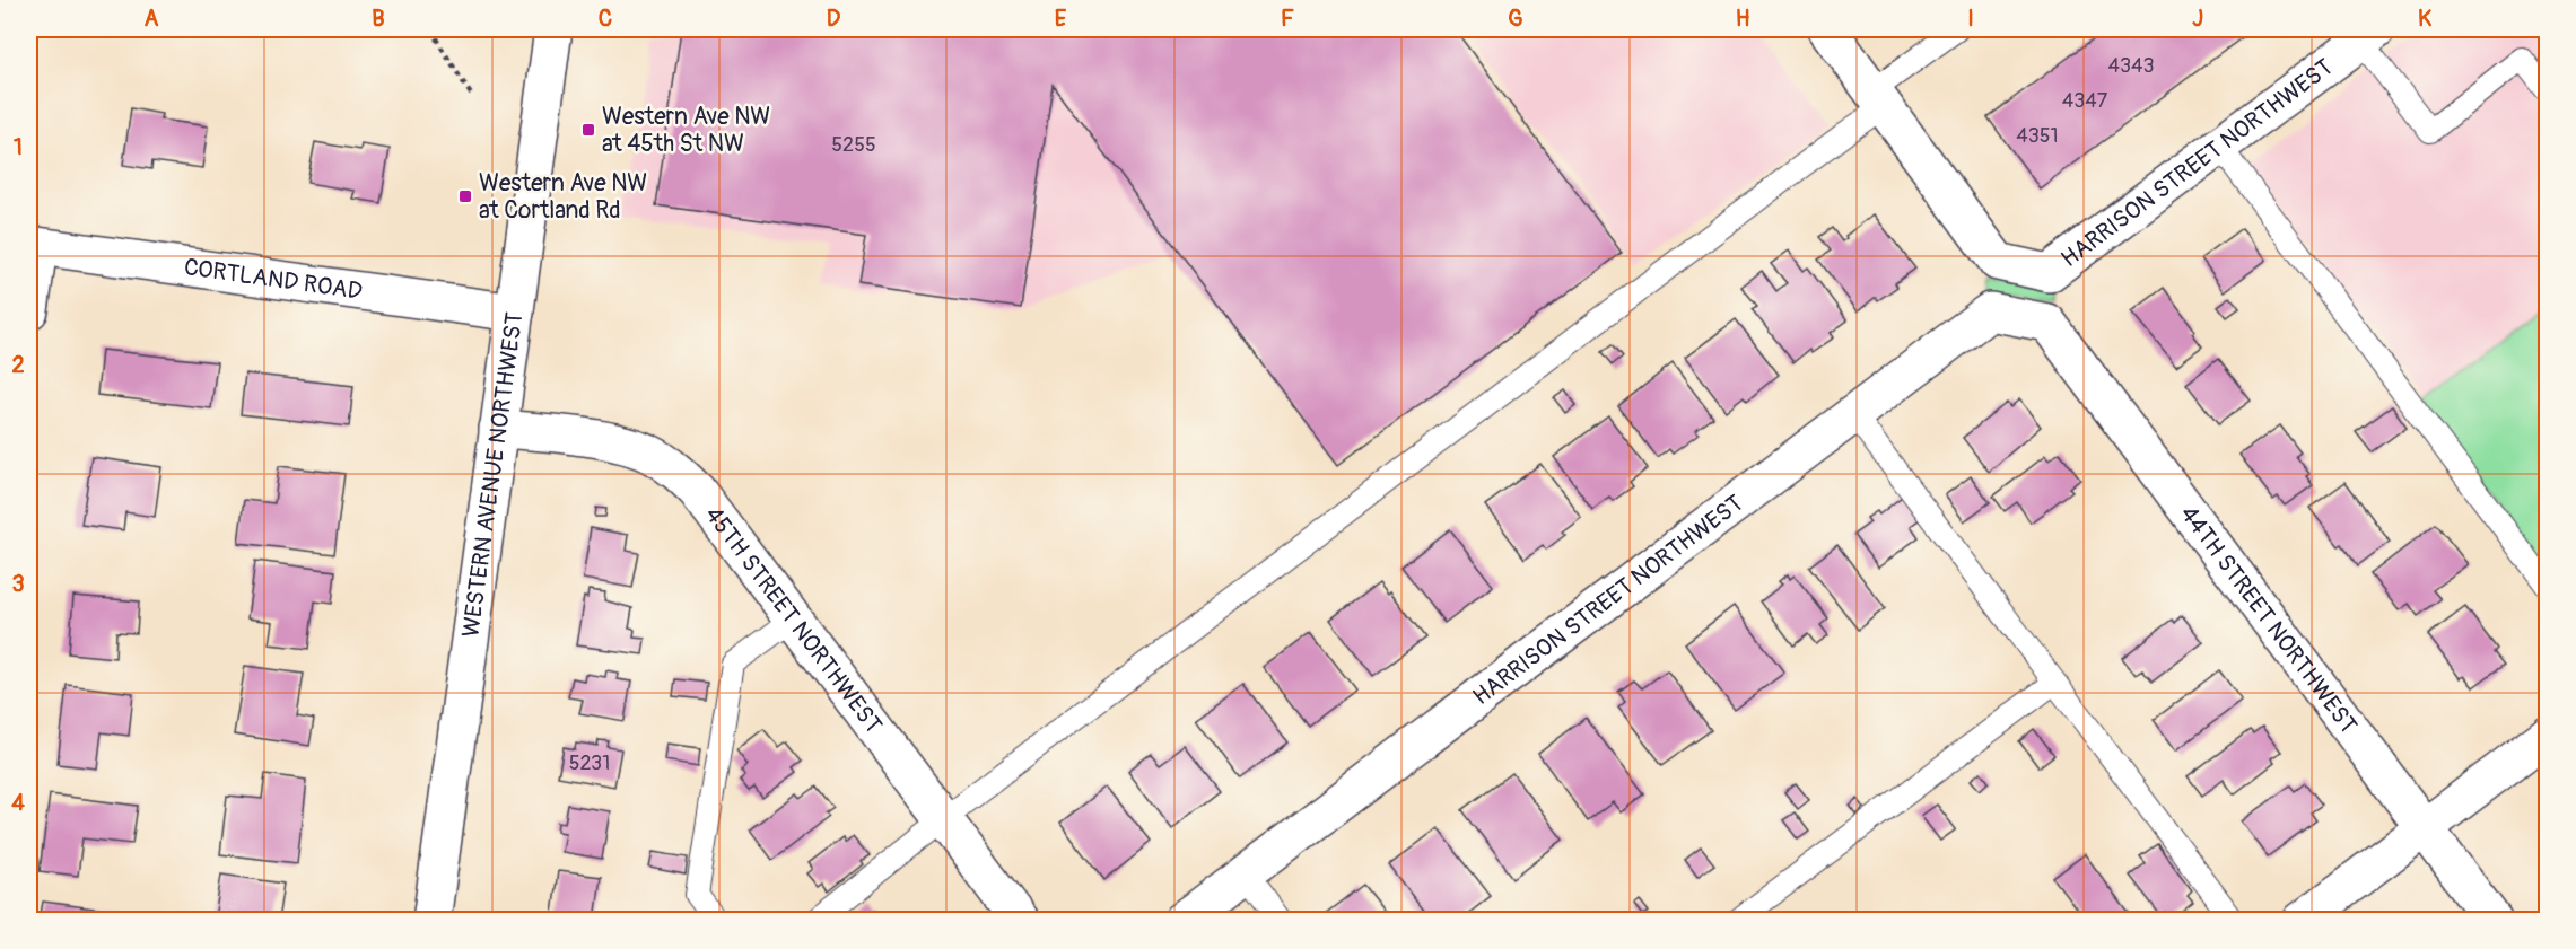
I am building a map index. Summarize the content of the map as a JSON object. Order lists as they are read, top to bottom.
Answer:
{
  "streets": {
    "street": [
      "HARRISON STREET NORTHWEST",
      "CORTLAND ROAD",
      "WESTERN AVENUE NORTHWEST",
      "45TH STREET NORTHWEST",
      "44TH STREET NORTHWEST"
    ]
  },
  "crossings": [
    ["HARRISON STREET NORTHWEST", "44TH STREET NORTHWEST"],
    ["CORTLAND ROAD", "WESTERN AVENUE NORTHWEST"],
    ["WESTERN AVENUE NORTHWEST", "45TH STREET NORTHWEST"]
  ],
  "places": {
    "transit": ["Western Ave NW at 45th St NW", "Western Ave NW at Cortland Rd"]
  },
  "house_numbers": [
    "4343",
    "4347",
    "4351",
    "5255",
    "5231"
  ],
  "grid": {
    "columns": [
      "A",
      "B",
      "C",
      "D",
      "E",
      "F",
      "G",
      "H",
      "I",
      "J",
      "K"
    ],
    "rows": [
      "1",
      "2",
      "3",
      "4"
    ]
  }
}
